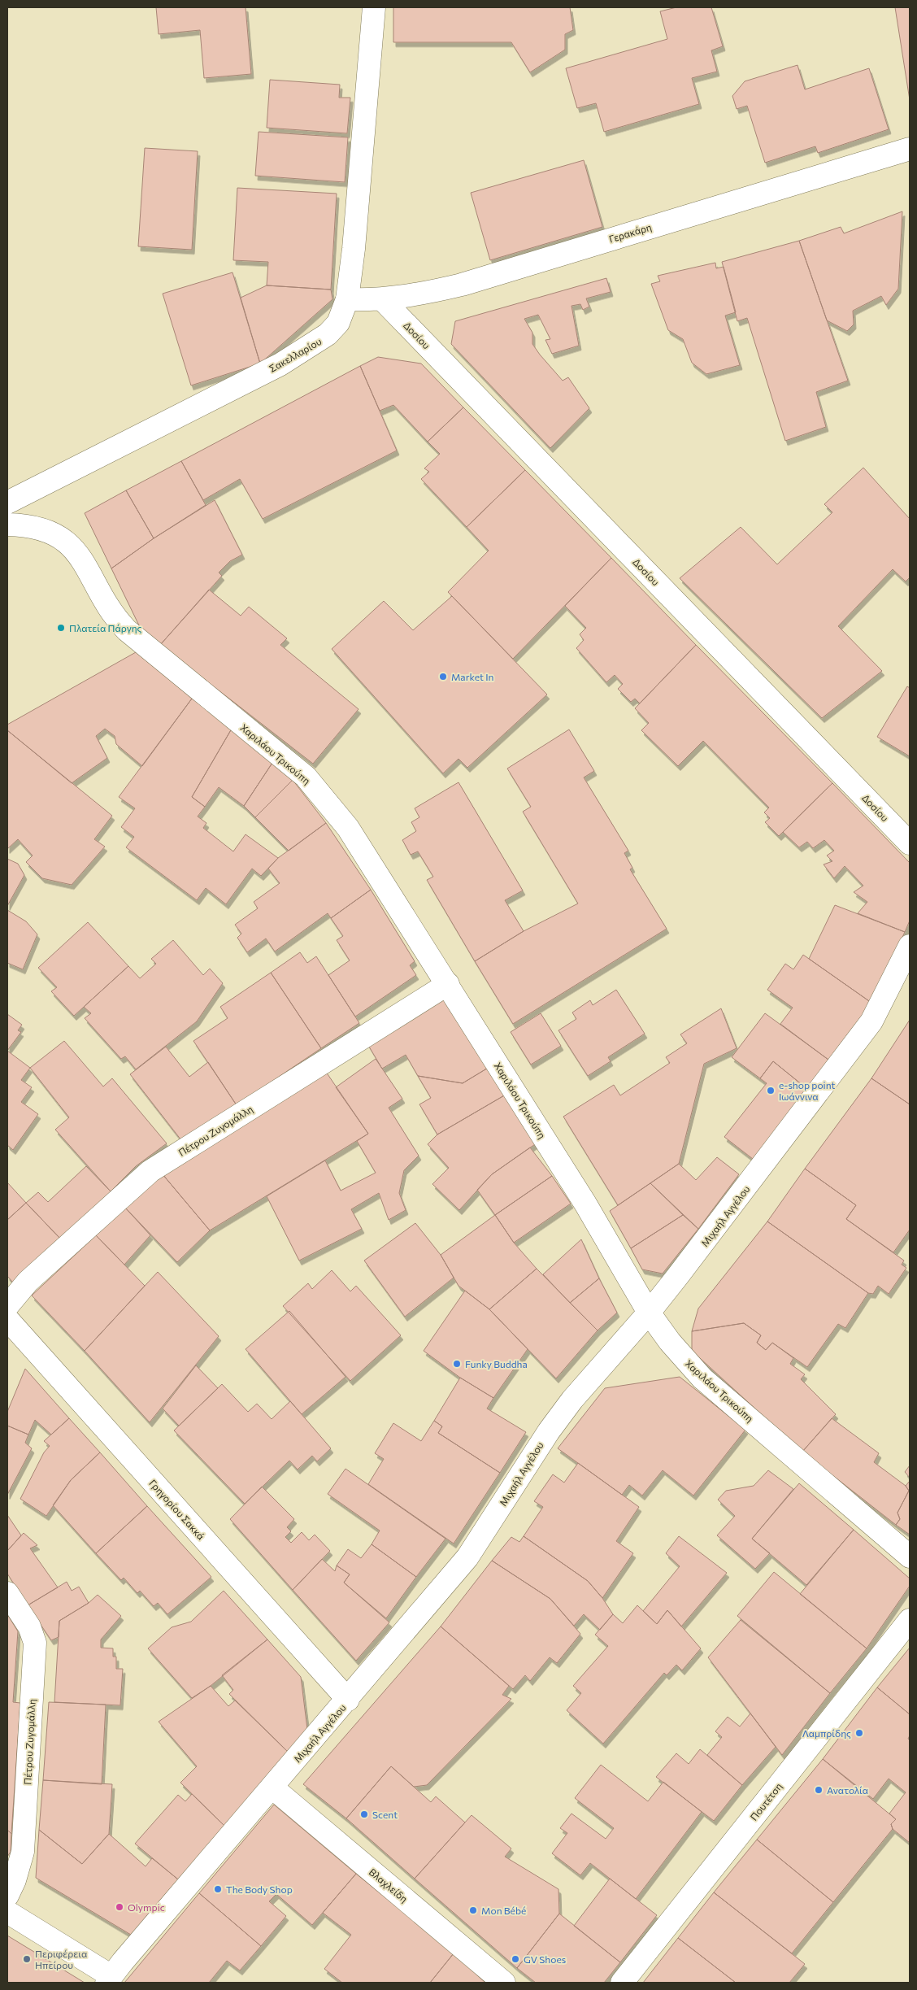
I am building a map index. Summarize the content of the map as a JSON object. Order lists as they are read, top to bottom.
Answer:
{
  "streets": {
    "street": [
      "Γερακάρη",
      "Δοσίου",
      "Σακελλαρίου",
      "Χαριλάου Τρικούπη",
      "Πέτρου Ζυγομάλλη",
      "Μιχαήλ Αγγέλου",
      "Γρηγορίου Σακκά",
      "Πουτέτση",
      "Βλαχλείδη"
    ]
  },
  "crossings": [
    ["Γερακάρη", "Δοσίου"],
    ["Γερακάρη", "Σακελλαρίου"],
    ["Χαριλάου Τρικούπη", "Πέτρου Ζυγομάλλη"],
    ["Χαριλάου Τρικούπη", "Μιχαήλ Αγγέλου"],
    ["Μιχαήλ Αγγέλου", "Γρηγορίου Σακκά"],
    ["Μιχαήλ Αγγέλου", "Βλαχλείδη"]
  ],
  "places": [
    "Πλατεία Πάργης",
    "Market In",
    "e-shop point Ιωάννινα",
    "Funky Buddha",
    "Λαμπρίδης",
    "Ανατολία",
    "Scent",
    "The Body Shop",
    "Olympic",
    "Mon Bébé",
    "Περιφέρεια Ηπείρου",
    "GV Shoes"
  ]
}
